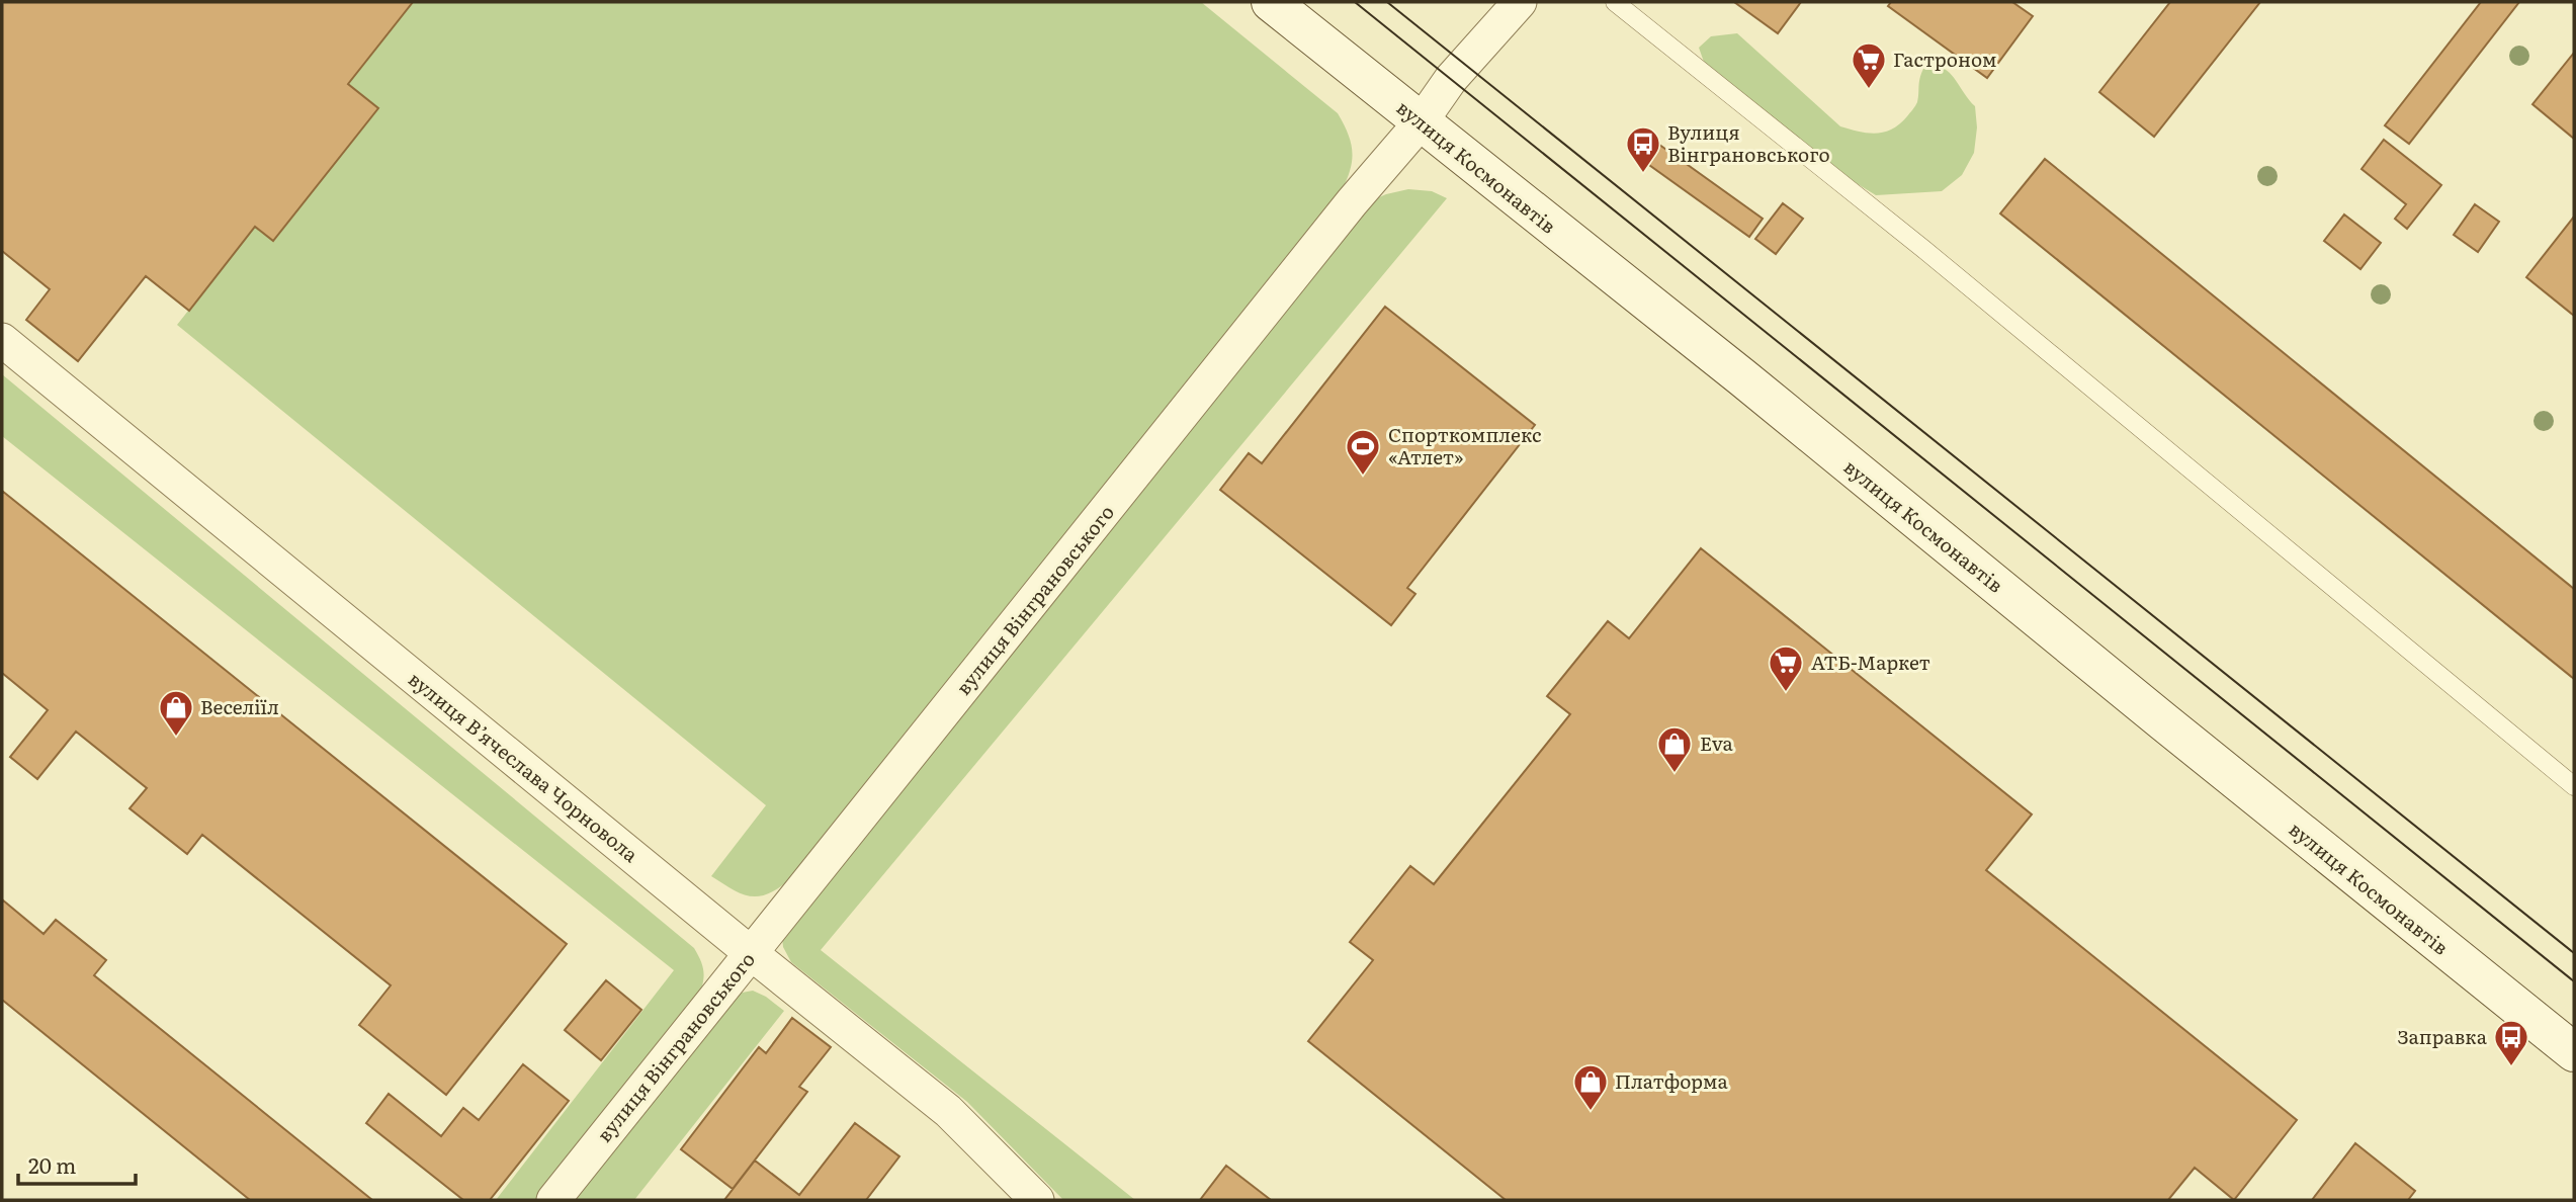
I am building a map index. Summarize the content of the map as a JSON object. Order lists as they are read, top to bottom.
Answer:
{
  "streets": {
    "main road": ["вулиця Космонавтів"],
    "street": ["вулиця Вінграновського", "вулиця Вʼячеслава Чорновола"]
  },
  "crossings": [
    ["вулиця Космонавтів", "вулиця Вінграновського"],
    ["вулиця Вінграновського", "вулиця Вʼячеслава Чорновола"]
  ],
  "places": {
    "supermarket": ["Гастроном", "АТБ-Маркет"],
    "bus stop": ["Вулиця Вінграновського", "Заправка"],
    "sports": ["Спорткомплекс «Атлет»"],
    "shop": ["Веселіїл", "Eva", "Платформа"]
  },
  "scale_bar": "20 m"
}
